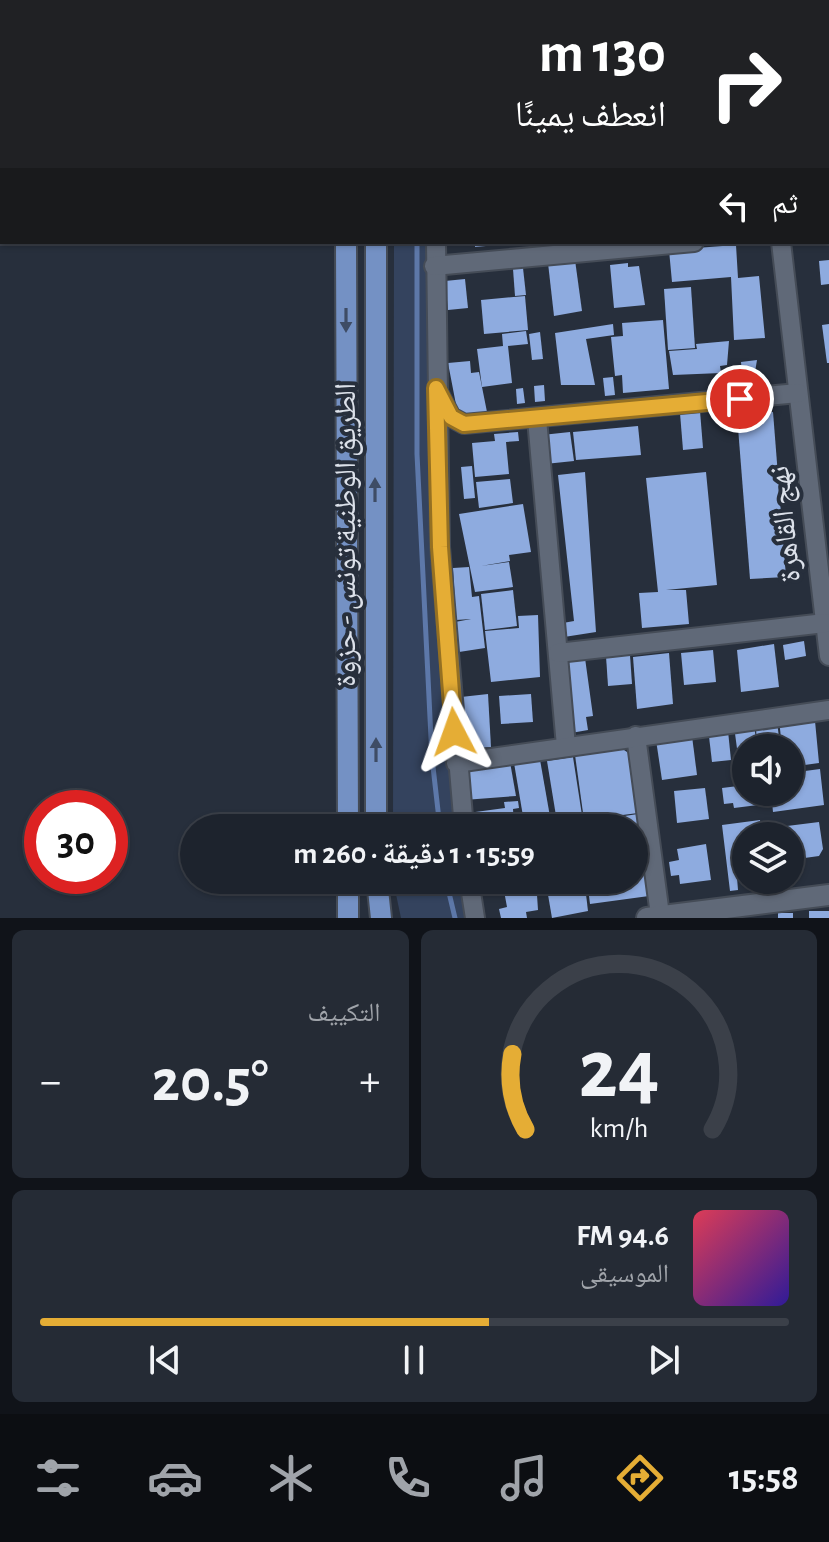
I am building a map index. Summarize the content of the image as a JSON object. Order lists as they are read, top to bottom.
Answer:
{
  "streets": {
    "main road": ["الطريق الوطنية تونس - حزوة"],
    "street": ["نهج القاهرة"]
  },
  "page": {
    "turn": ["130 m", "انعطف يمينًا"],
    "then": "ثم",
    "limit": "30",
    "trip": "15:59 · 1 دقيقة · 260 m",
    "tile": "التكييف",
    "heat": ["−", "20.5°", "+"],
    "song": ["94.6 FM", "الموسيقى"],
    "tabs": "15:58",
    "gauge": ["24", "km/h"]
  }
}
